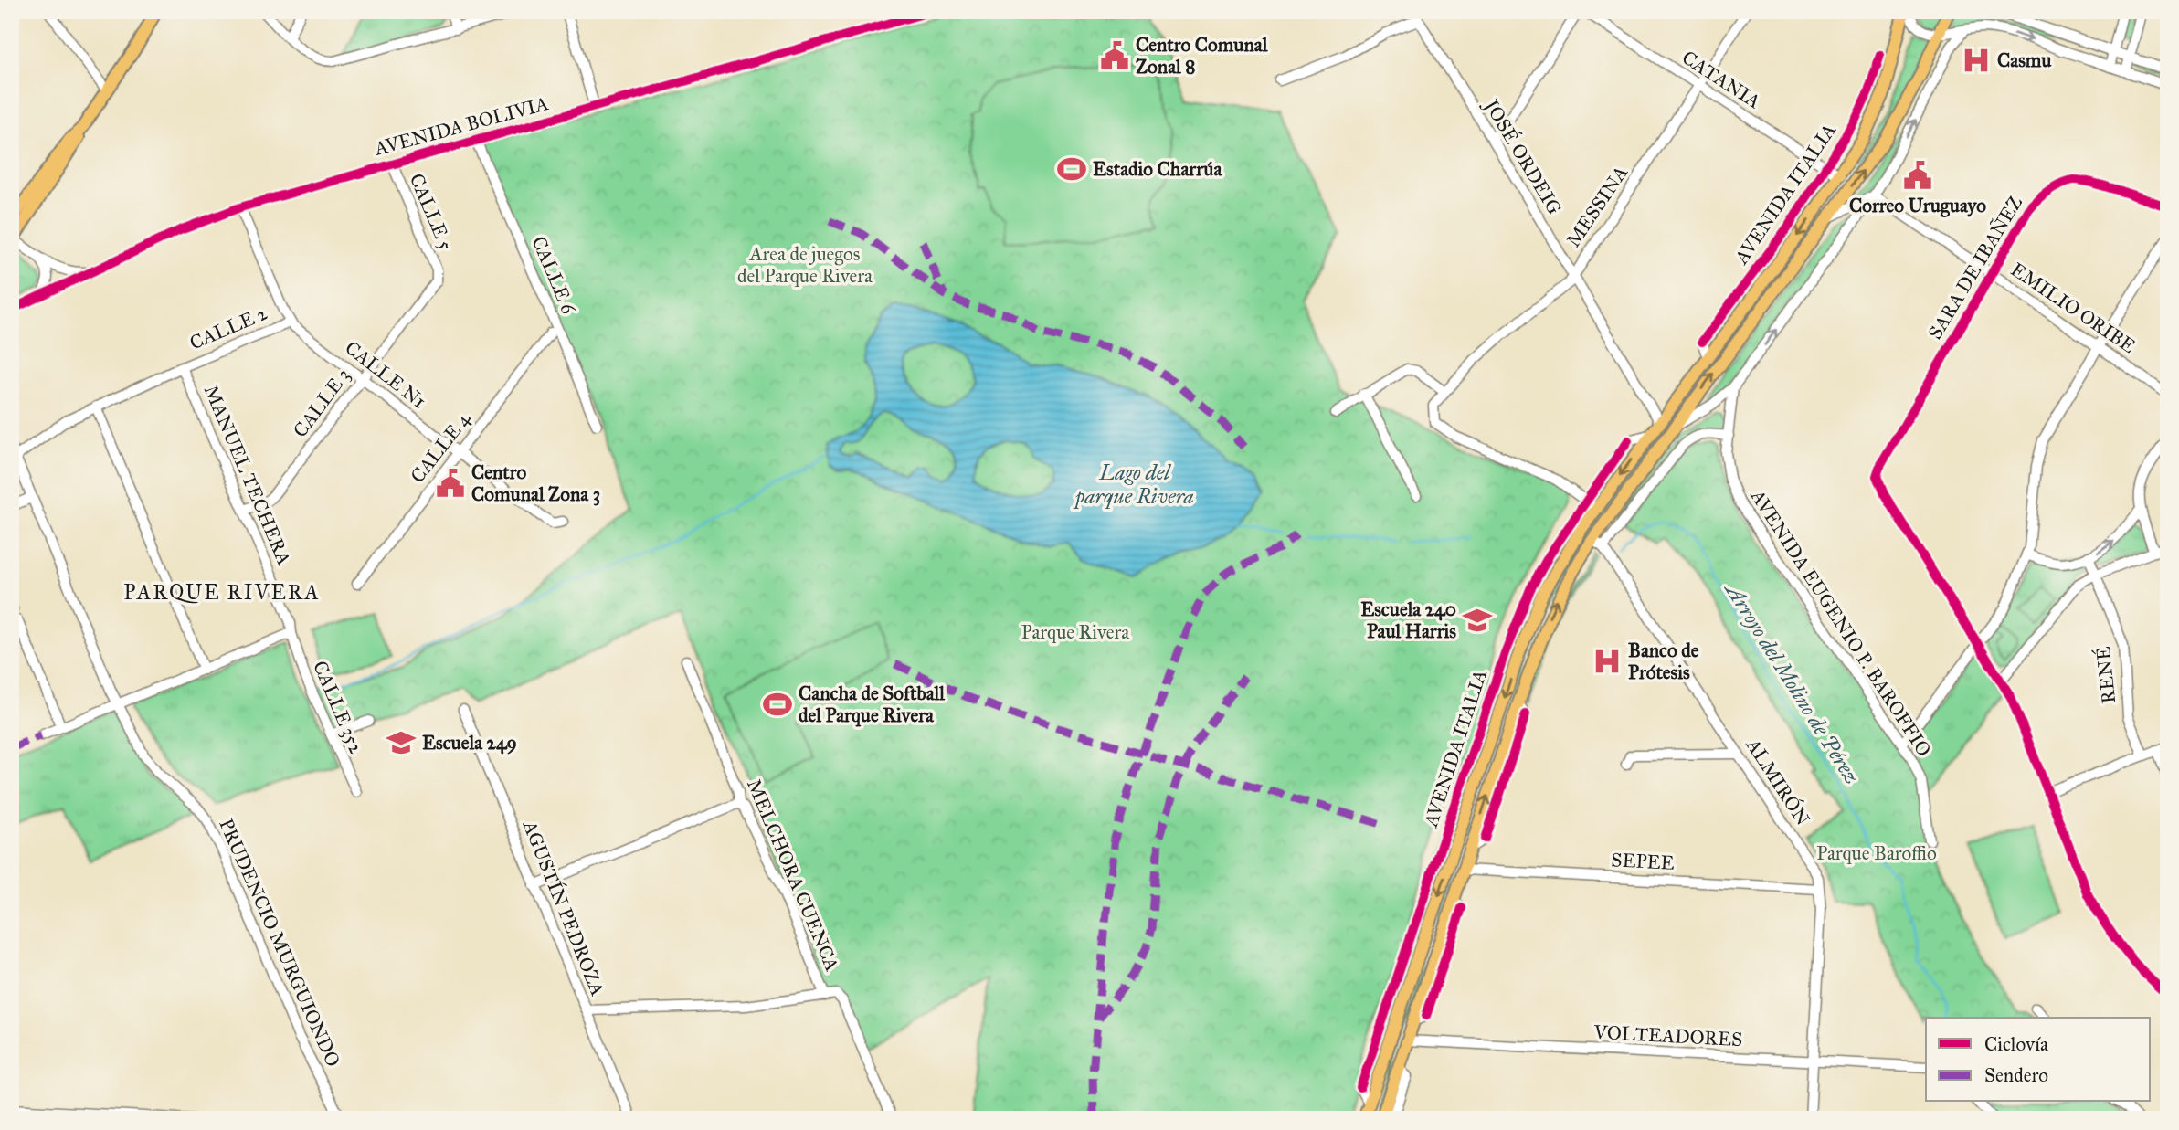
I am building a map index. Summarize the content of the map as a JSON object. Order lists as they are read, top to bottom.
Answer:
{
  "streets": {
    "main road": ["AVENIDA ITALIA"],
    "street": [
      "CATANIA",
      "AVENIDA BOLIVIA",
      "JOSÉ ORDEIG",
      "MESSINA",
      "CALLE 5",
      "SARA DE IBAÑEZ",
      "CALLE 6",
      "EMILIO ORIBE",
      "CALLE 2",
      "CALLE N1",
      "CALLE 3",
      "CALLE 4",
      "MANUEL TECHERA",
      "AVENIDA EUGENIO P. BAROFFIO",
      "RENÉ",
      "CALLE 352",
      "ALMIRÓN",
      "SEPEE",
      "MELCHORA CUENCA",
      "AGUSTÍN PEDROZA",
      "PRUDENCIO MURGUIONDO",
      "VOLTEADORES"
    ]
  },
  "crossings": [
    ["CATANIA", "AVENIDA ITALIA"],
    ["CATANIA", "MESSINA"],
    ["AVENIDA BOLIVIA", "CALLE 5"],
    ["AVENIDA BOLIVIA", "CALLE 6"],
    ["AVENIDA BOLIVIA", "CALLE N1"],
    ["JOSÉ ORDEIG", "AVENIDA ITALIA"],
    ["JOSÉ ORDEIG", "MESSINA"],
    ["CALLE 5", "CALLE 3"],
    ["SARA DE IBAÑEZ", "EMILIO ORIBE"],
    ["CALLE 2", "CALLE N1"],
    ["CALLE 2", "MANUEL TECHERA"],
    ["CALLE 2", "PRUDENCIO MURGUIONDO"],
    ["CALLE N1", "CALLE 3"],
    ["CALLE N1", "CALLE 4"],
    ["CALLE 3", "MANUEL TECHERA"],
    ["MANUEL TECHERA", "CALLE 352"],
    ["ALMIRÓN", "SEPEE"],
    ["ALMIRÓN", "VOLTEADORES"]
  ],
  "districts": ["PARQUE RIVERA"],
  "water": ["Lago del parque Rivera", "Arroyo del Molino de Pérez"],
  "parks": ["Area de juegos del Parque Rivera", "Parque Rivera", "Parque Baroffio"],
  "places": {
    "public building": ["Centro Comunal Zonal 8", "Correo Uruguayo", "Centro Comunal Zona 3"],
    "hospital": ["Casmu", "Banco de Prótesis"],
    "sports": ["Estadio Charrúa", "Cancha de Softball del Parque Rivera"],
    "school or university": ["Escuela 240 Paul Harris", "Escuela 249"]
  },
  "legend": ["Ciclovía", "Sendero"]
}
